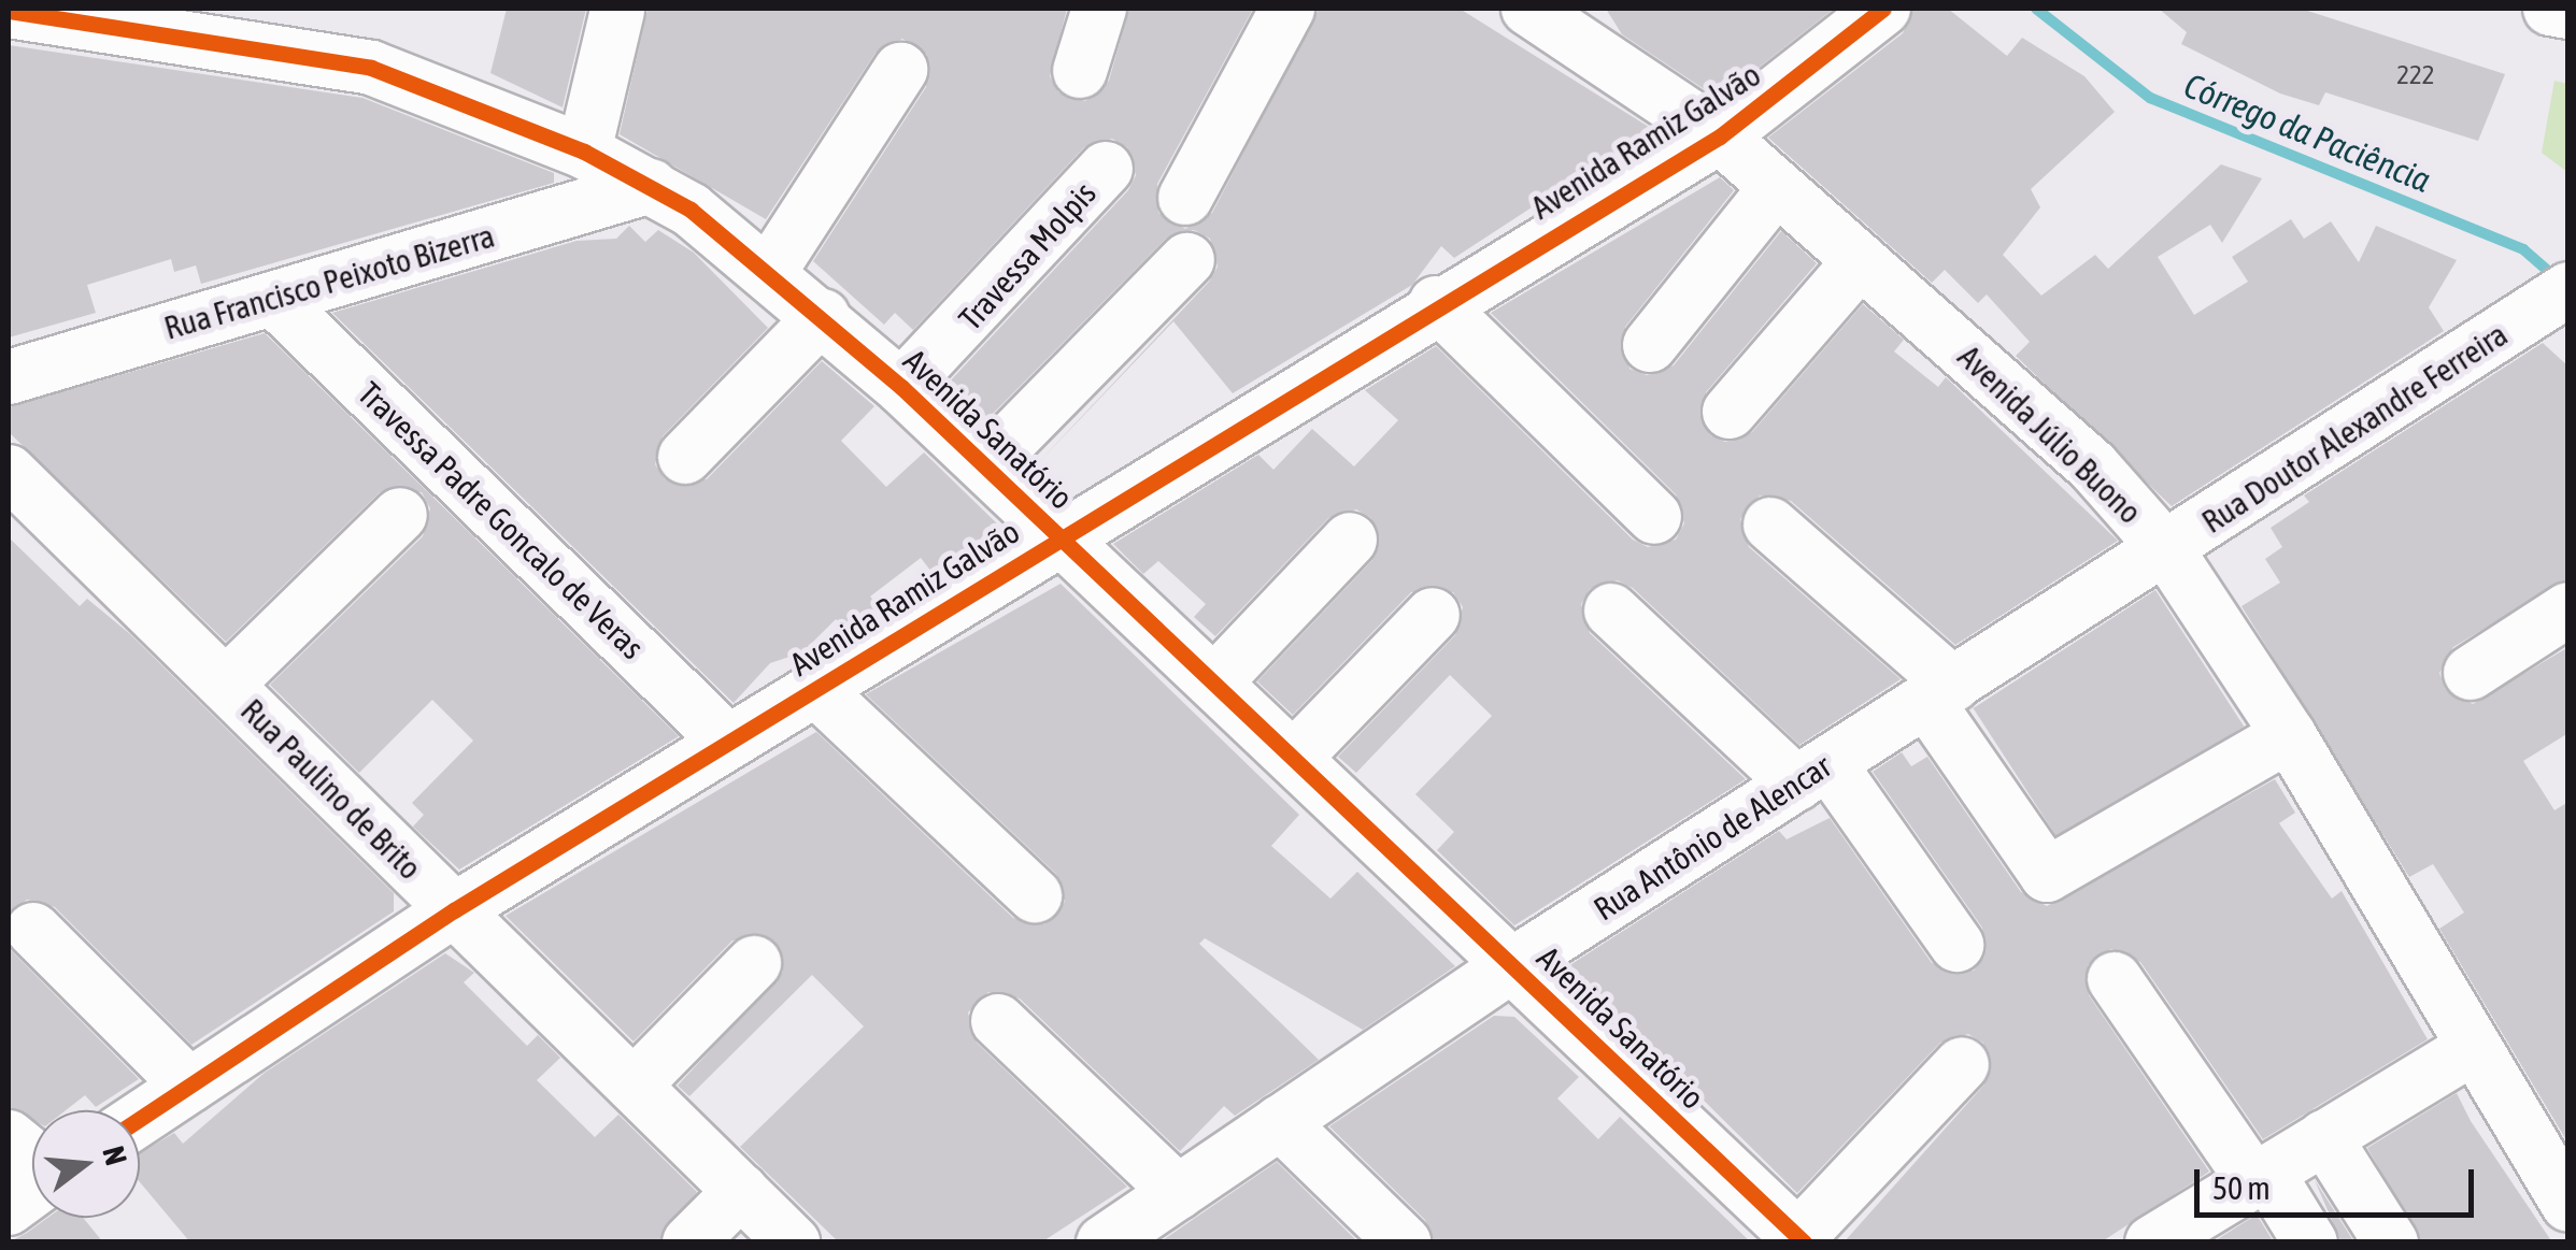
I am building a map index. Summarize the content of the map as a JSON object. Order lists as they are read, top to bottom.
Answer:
{
  "streets": {
    "street": [
      "Avenida Ramiz Galvão",
      "Travessa Molpis",
      "Rua Francisco Peixoto Bizerra",
      "Rua Doutor Alexandre Ferreira",
      "Avenida Sanatório",
      "Avenida Júlio Buono",
      "Travessa Padre Goncalo de Veras",
      "Rua Paulino de Brito",
      "Rua Antônio de Alencar"
    ]
  },
  "crossings": [
    ["Avenida Ramiz Galvão", "Avenida Sanatório"],
    ["Avenida Ramiz Galvão", "Avenida Júlio Buono"],
    ["Avenida Ramiz Galvão", "Travessa Padre Goncalo de Veras"],
    ["Avenida Ramiz Galvão", "Rua Paulino de Brito"],
    ["Travessa Molpis", "Avenida Sanatório"],
    ["Rua Francisco Peixoto Bizerra", "Avenida Sanatório"],
    ["Rua Francisco Peixoto Bizerra", "Travessa Padre Goncalo de Veras"],
    ["Rua Doutor Alexandre Ferreira", "Avenida Júlio Buono"],
    ["Rua Doutor Alexandre Ferreira", "Rua Antônio de Alencar"],
    ["Avenida Sanatório", "Rua Antônio de Alencar"],
    ["Avenida Júlio Buono", "Rua Antônio de Alencar"]
  ],
  "water": ["Córrego da Paciência"],
  "house_numbers": ["222"],
  "scale_bar": "50 m",
  "north": "right"
}
